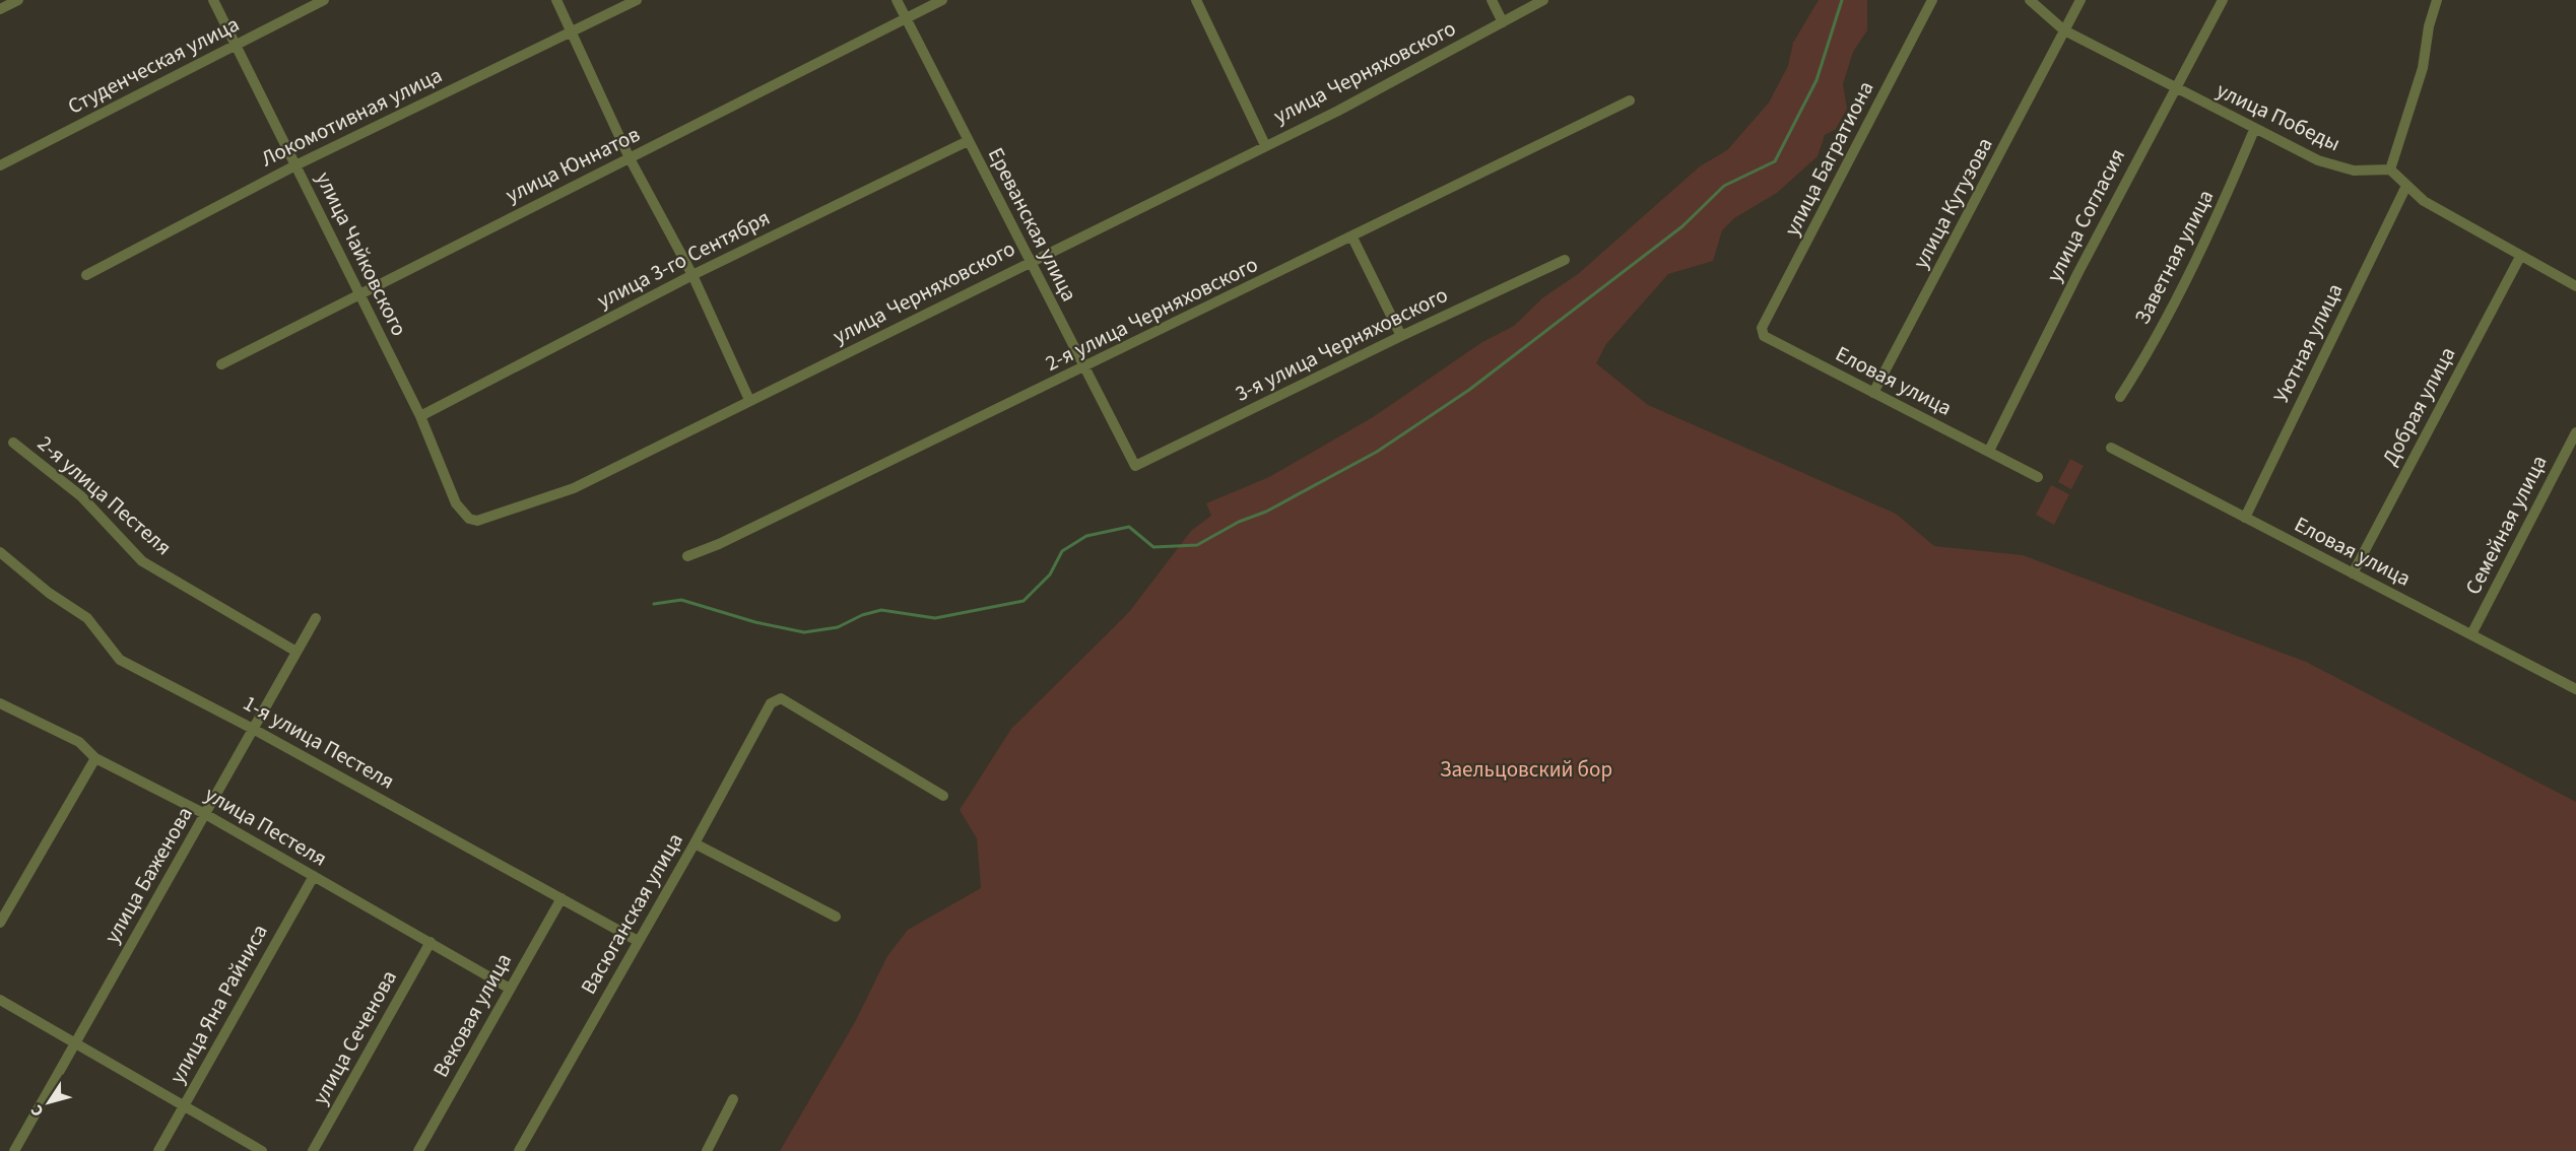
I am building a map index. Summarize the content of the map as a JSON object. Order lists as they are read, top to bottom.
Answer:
{
  "streets": {
    "street": [
      "Студенческая улица",
      "улица Черняховского",
      "Локомотивная улица",
      "улица Победы",
      "улица Багратиона",
      "улица Юннатов",
      "улица Кутузова",
      "улица Согласия",
      "Ереванская улица",
      "улица Чайковского",
      "Заветная улица",
      "улица 3-го Сентября",
      "2-я улица Черняховского",
      "Уютная улица",
      "3-я улица Черняховского",
      "Еловая улица",
      "Добрая улица",
      "2-я улица Пестеля",
      "Семейная улица",
      "1-я улица Пестеля",
      "улица Пестеля",
      "улица Баженова",
      "Васюганская улица",
      "улица Яна Райниса",
      "Вековая улица",
      "улица Сеченова"
    ]
  },
  "crossings": [
    ["Студенческая улица", "улица Чайковского"],
    ["улица Черняховского", "Ереванская улица"],
    ["улица Черняховского", "улица Чайковского"],
    ["Локомотивная улица", "улица Чайковского"],
    ["улица Победы", "улица Кутузова"],
    ["улица Победы", "улица Согласия"],
    ["улица Победы", "Заветная улица"],
    ["улица Багратиона", "Еловая улица"],
    ["улица Юннатов", "Ереванская улица"],
    ["улица Юннатов", "улица Чайковского"],
    ["улица Кутузова", "Еловая улица"],
    ["улица Согласия", "Еловая улица"],
    ["Ереванская улица", "улица 3-го Сентября"],
    ["Ереванская улица", "2-я улица Черняховского"],
    ["Ереванская улица", "3-я улица Черняховского"],
    ["улица Чайковского", "улица 3-го Сентября"],
    ["Уютная улица", "Еловая улица"],
    ["Еловая улица", "Добрая улица"],
    ["Еловая улица", "Семейная улица"],
    ["2-я улица Пестеля", "улица Баженова"],
    ["1-я улица Пестеля", "улица Баженова"],
    ["1-я улица Пестеля", "Васюганская улица"],
    ["1-я улица Пестеля", "Вековая улица"],
    ["улица Пестеля", "улица Баженова"],
    ["улица Пестеля", "улица Яна Райниса"],
    ["улица Пестеля", "Вековая улица"],
    ["улица Пестеля", "улица Сеченова"]
  ],
  "parks": ["Заельцовский бор"],
  "north": "bottom left"
}
